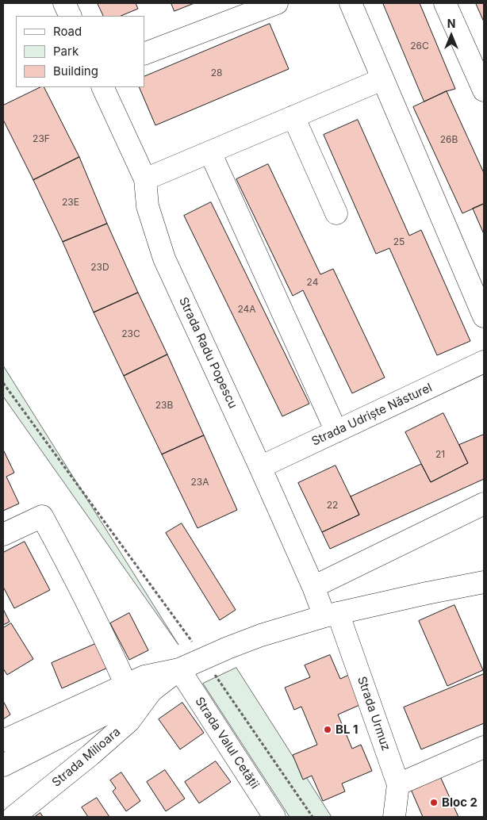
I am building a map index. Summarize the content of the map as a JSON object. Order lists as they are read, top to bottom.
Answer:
{
  "streets": {
    "street": [
      "Strada Radu Popescu",
      "Strada Udriște Năsturel",
      "Strada Urmuz",
      "Strada Valul Cetății",
      "Strada Milioara"
    ]
  },
  "crossings": [
    ["Strada Radu Popescu", "Strada Udriște Năsturel"],
    ["Strada Radu Popescu", "Strada Urmuz"]
  ],
  "places": ["BL 1", "Bloc 2"],
  "house_numbers": [
    "26C",
    "28",
    "23F",
    "26B",
    "23E",
    "25",
    "23D",
    "24",
    "24A",
    "23C",
    "23B",
    "21",
    "23A",
    "22"
  ],
  "legend": ["Road", "Park", "Building"],
  "north": "top"
}
